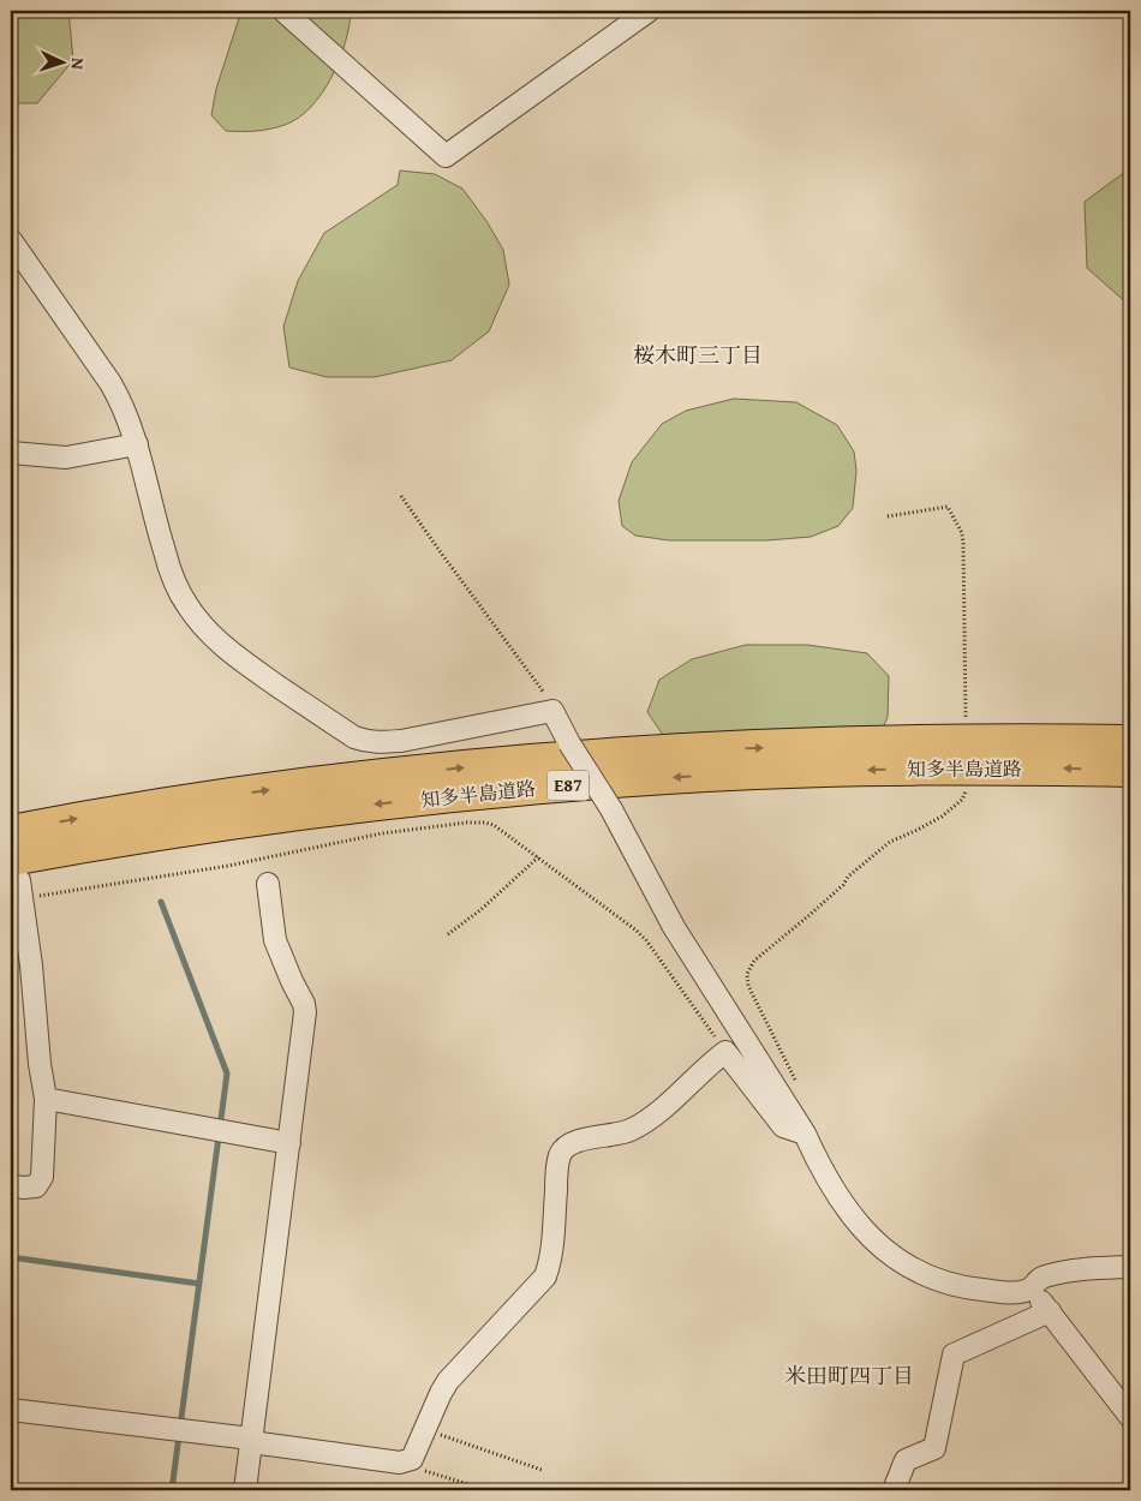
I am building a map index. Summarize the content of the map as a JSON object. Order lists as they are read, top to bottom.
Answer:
{
  "streets": {
    "highway": ["知多半島道路", "E87"]
  },
  "districts": ["桜木町三丁目", "米田町四丁目"],
  "north": "right"
}
